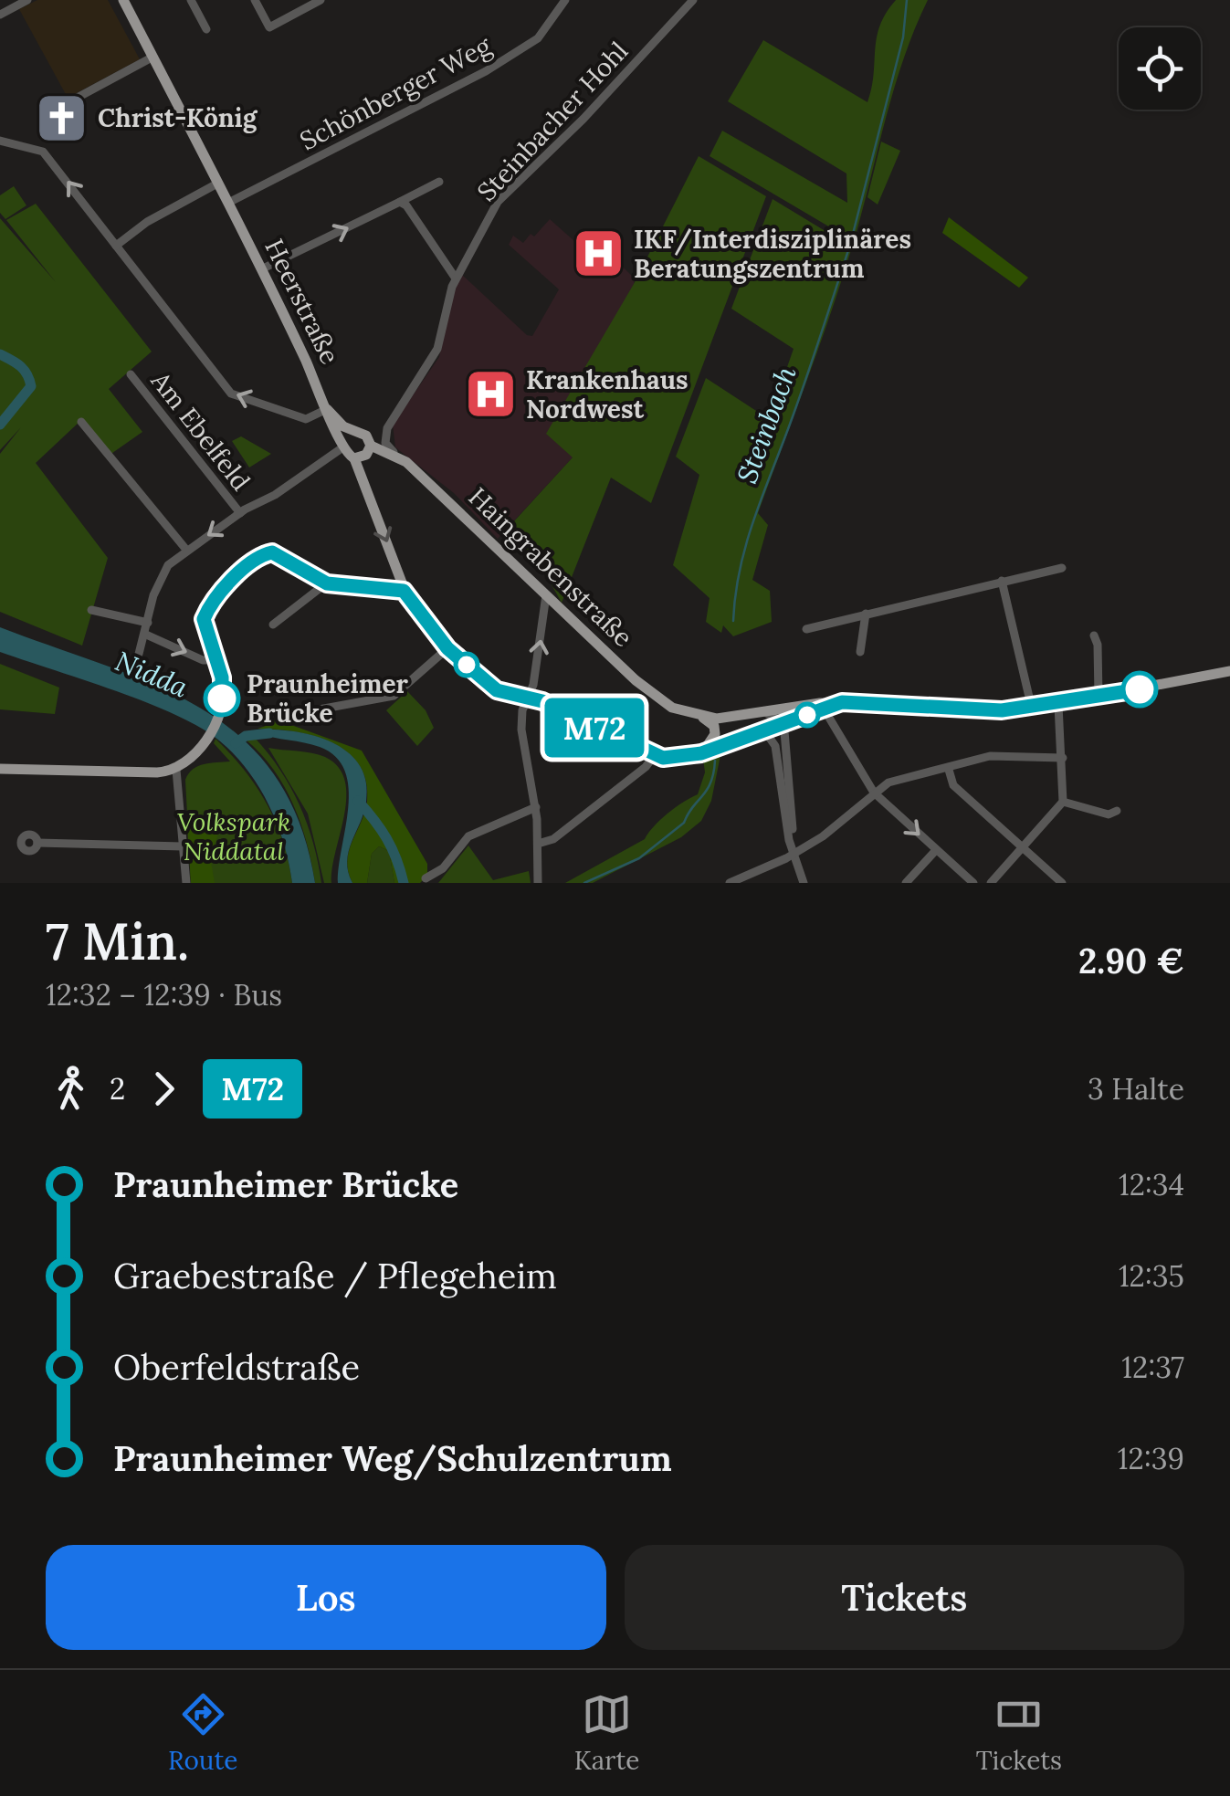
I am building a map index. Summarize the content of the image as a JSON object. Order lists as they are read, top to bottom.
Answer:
{
  "streets": {
    "main road": ["Heerstraße", "Haingrabenstraße"],
    "street": ["Schönberger Weg", "Steinbacher Hohl", "Am Ebelfeld"]
  },
  "crossings": [
    ["Schönberger Weg", "Heerstraße"],
    ["Steinbacher Hohl", "Haingrabenstraße"]
  ],
  "water": ["Steinbach", "Nidda"],
  "parks": ["Volkspark Niddatal"],
  "places": {
    "church": ["Christ-König"],
    "hospital": ["IKF/Interdisziplinäres Beratungszentrum", "Krankenhaus Nordwest"],
    "other": ["Praunheimer Brücke"]
  },
  "lines": ["bus line M72"],
  "page": {
    "on_map": "M72",
    "heading": ["7 Min.", "12:32 – 12:39 · Bus", "2.90 €"],
    "legs": ["2", "M72", "3 Halte"],
    "list": [
      {
        "name": "Praunheimer Brücke",
        "value": "12:34"
      },
      {
        "name": "Graebestraße / Pflegeheim",
        "value": "12:35"
      },
      {
        "name": "Oberfeldstraße",
        "value": "12:37"
      },
      {
        "name": "Praunheimer Weg/Schulzentrum",
        "value": "12:39"
      }
    ],
    "buttons": ["Los", "Tickets"],
    "tabs": ["Route", "Karte", "Tickets"]
  }
}
